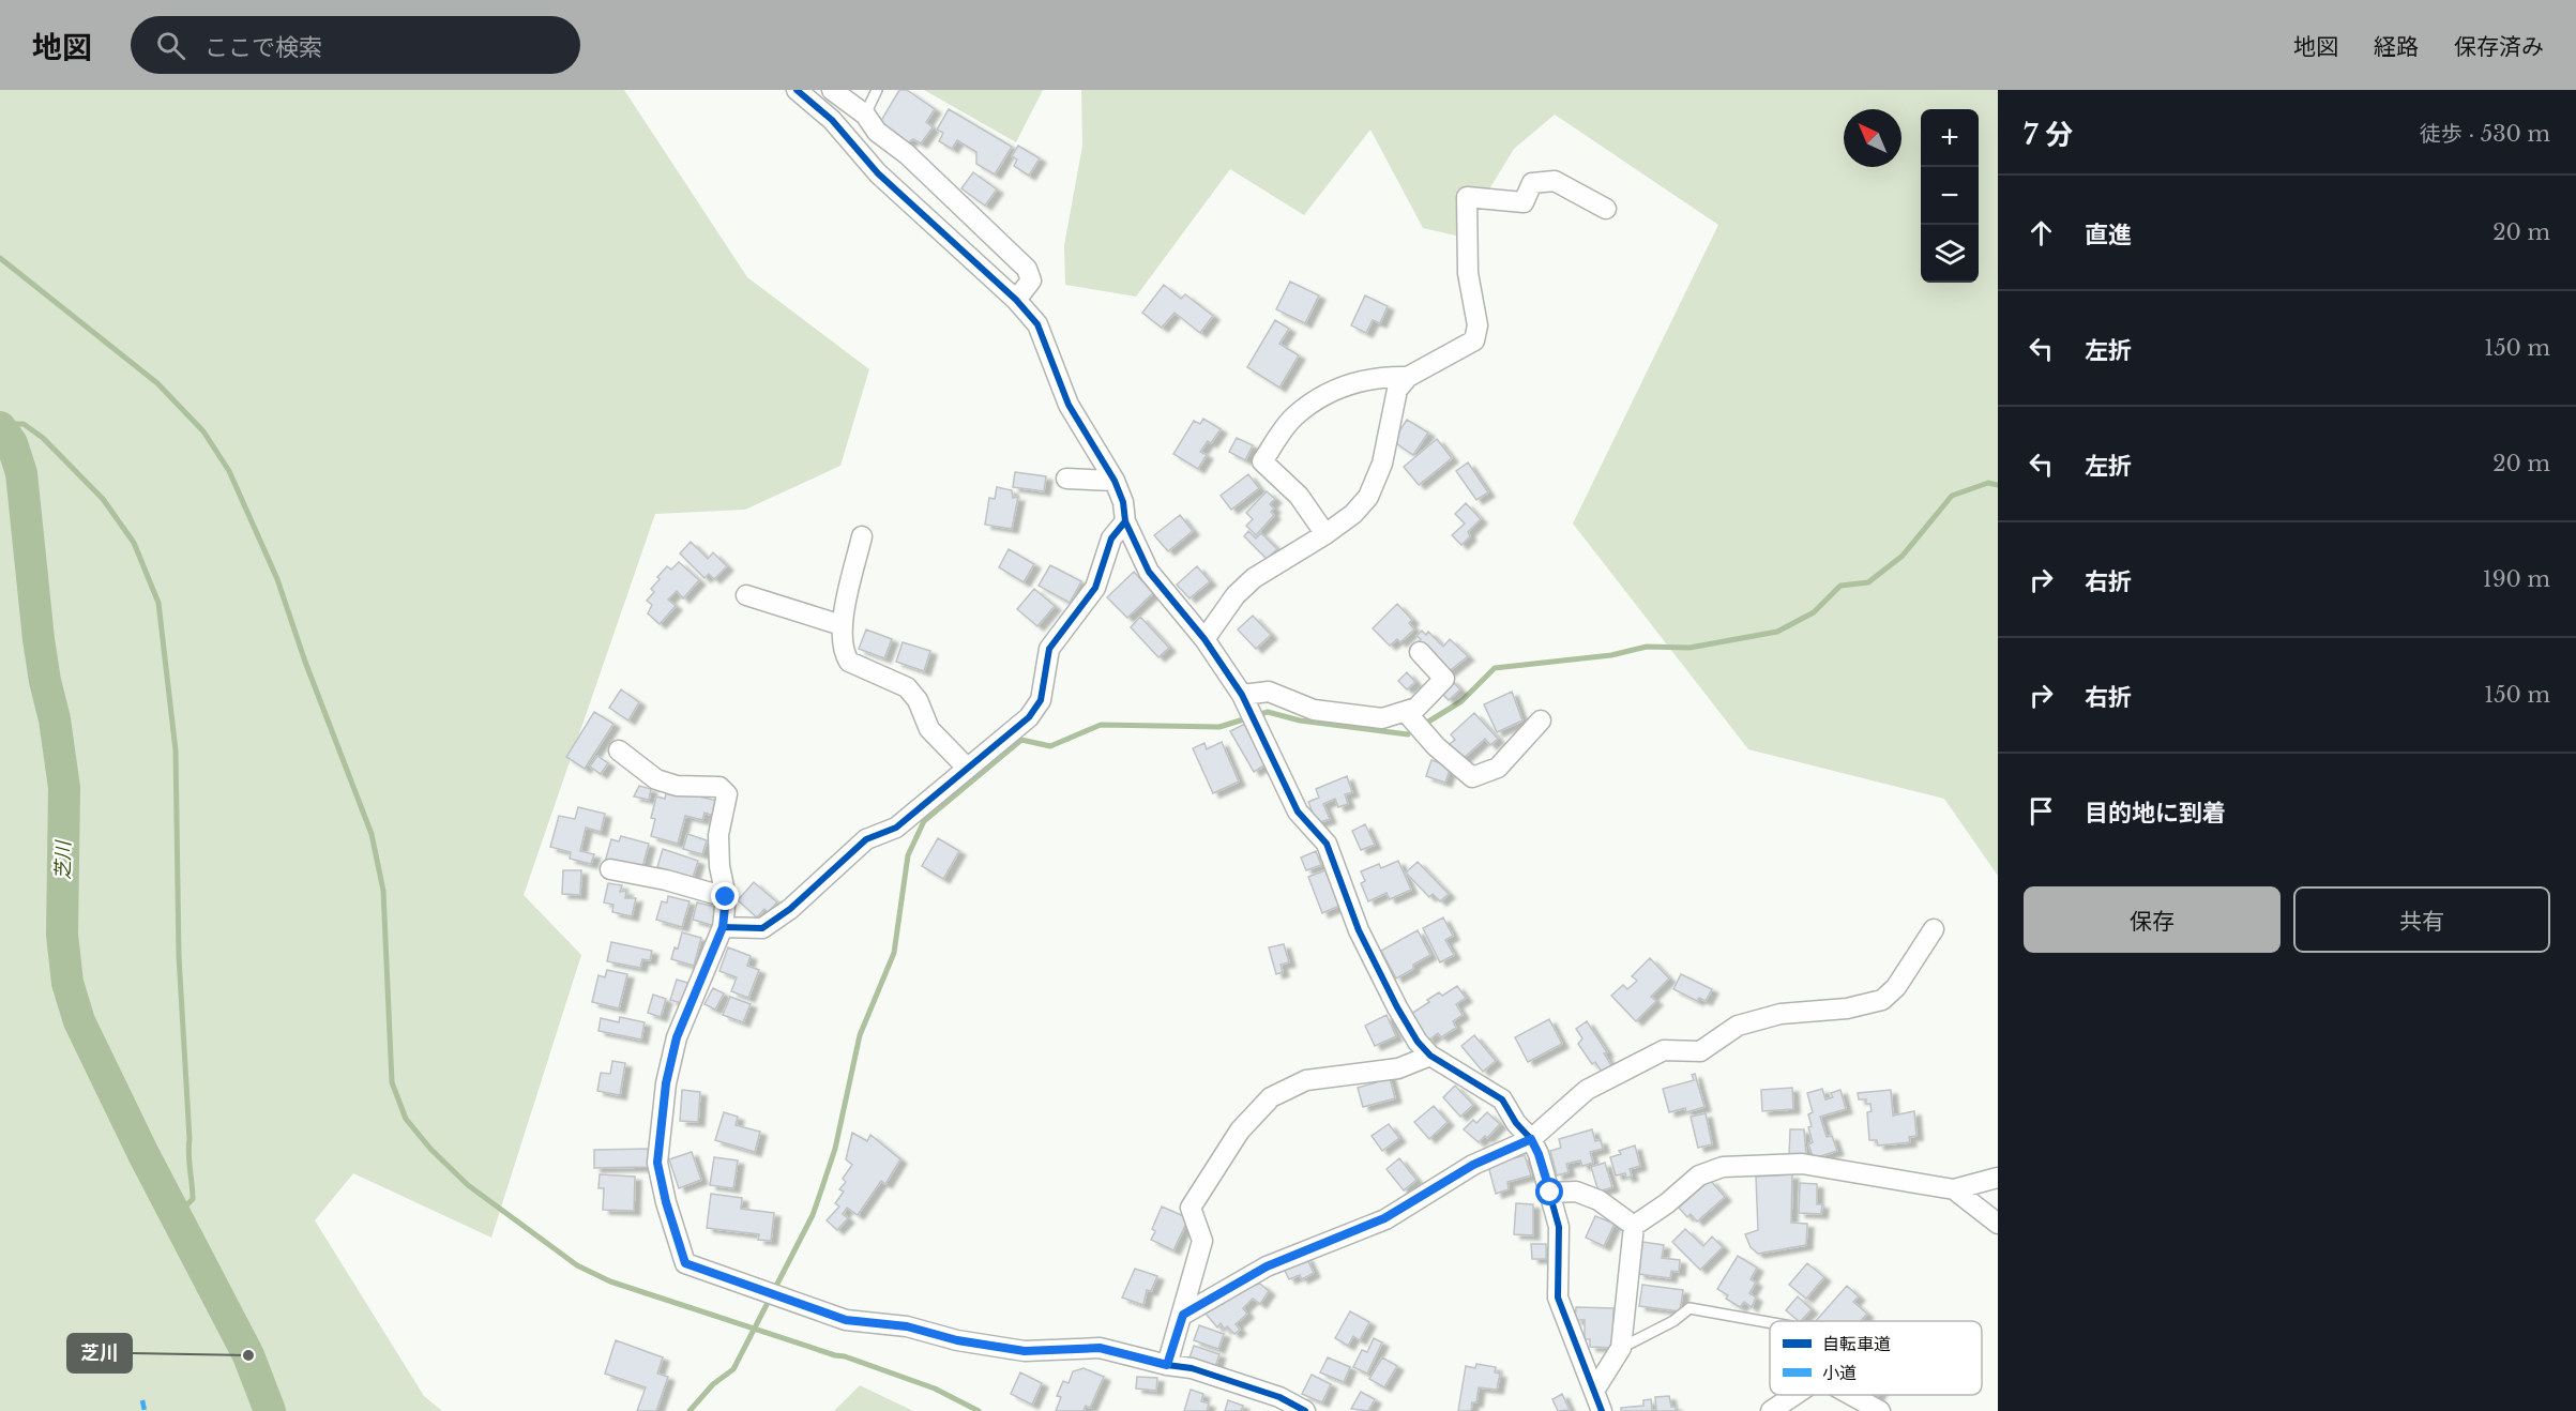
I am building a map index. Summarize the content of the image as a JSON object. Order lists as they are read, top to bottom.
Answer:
{
  "water": ["芝川"],
  "places": ["芝川"],
  "legend": ["自転車道", "小道"],
  "north": "top left",
  "page": {
    "header": "地図",
    "search": "ここで検索",
    "nav": ["地図", "経路", "保存済み"],
    "heading": ["7 分", "徒歩 · 530 m"],
    "map_buttons": ["+", "−"],
    "list": [
      ["直進", "20 m"],
      ["左折", "150 m"],
      ["左折", "20 m"],
      ["右折", "190 m"],
      ["右折", "150 m"],
      "目的地に到着"
    ],
    "buttons": ["保存", "共有"]
  }
}
